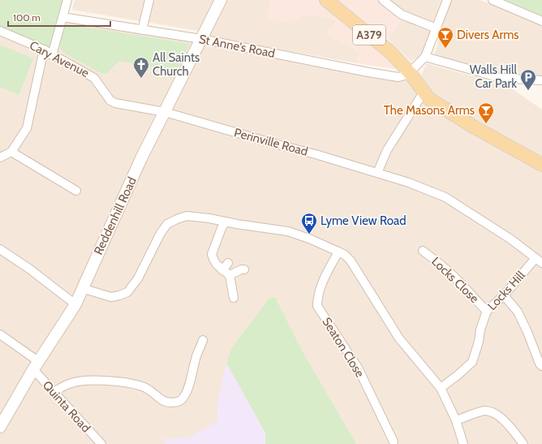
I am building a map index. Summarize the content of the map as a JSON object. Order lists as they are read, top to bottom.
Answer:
{
  "streets": {
    "main road": ["A379"],
    "street": [
      "St Anne's Road",
      "Cary Avenue",
      "Perinville Road",
      "Reddenhill Road",
      "Locks Close",
      "Locks Hill",
      "Seaton Close",
      "Quinta Road"
    ]
  },
  "crossings": [
    ["A379", "St Anne's Road"],
    ["St Anne's Road", "Reddenhill Road"],
    ["Cary Avenue", "Perinville Road"],
    ["Cary Avenue", "Reddenhill Road"],
    ["Perinville Road", "Reddenhill Road"],
    ["Perinville Road", "Locks Hill"],
    ["Reddenhill Road", "Quinta Road"],
    ["Locks Close", "Locks Hill"]
  ],
  "places": {
    "bar": ["Divers Arms", "The Masons Arms"],
    "church": ["All Saints Church"],
    "parking": ["Walls Hill Car Park"],
    "bus stop": ["Lyme View Road"]
  },
  "scale_bar": "100 m"
}
